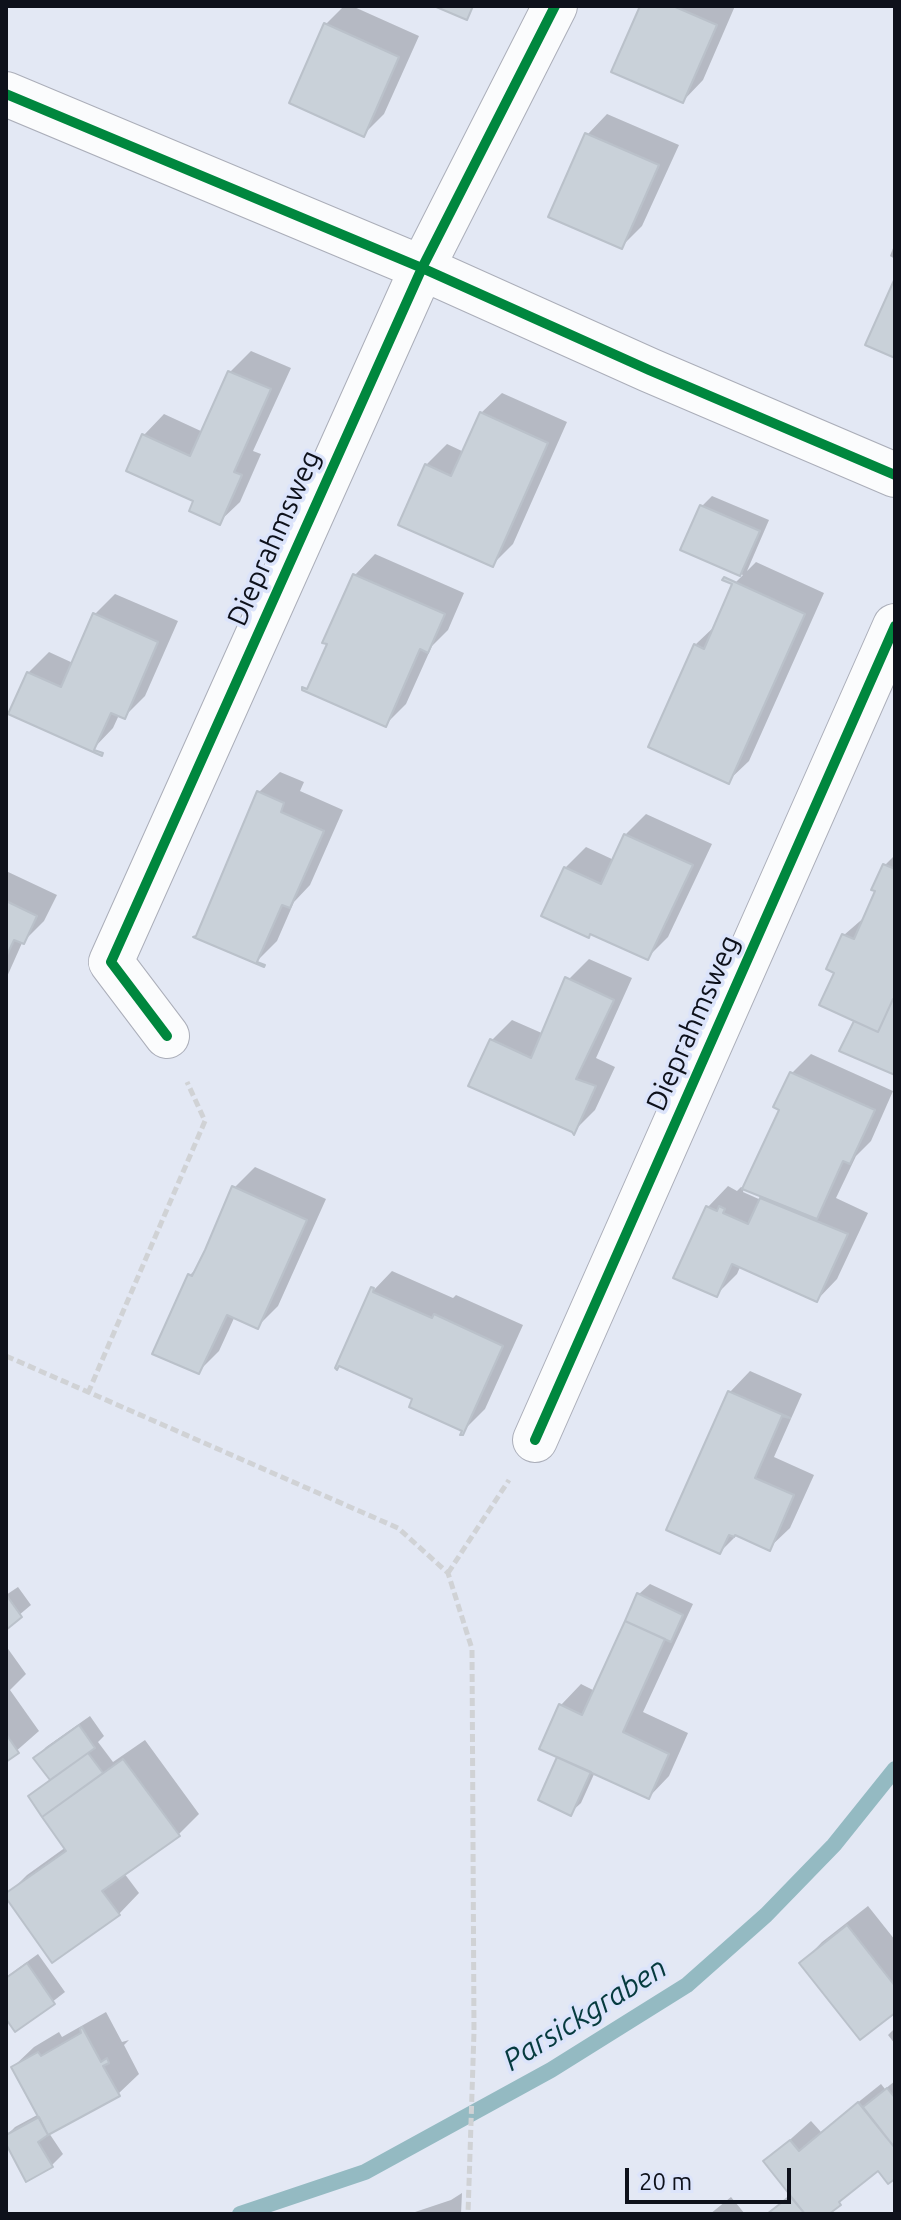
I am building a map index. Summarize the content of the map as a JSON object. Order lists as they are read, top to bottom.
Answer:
{
  "streets": {
    "street": ["Dieprahmsweg"]
  },
  "water": ["Parsickgraben"],
  "scale_bar": "20 m"
}
